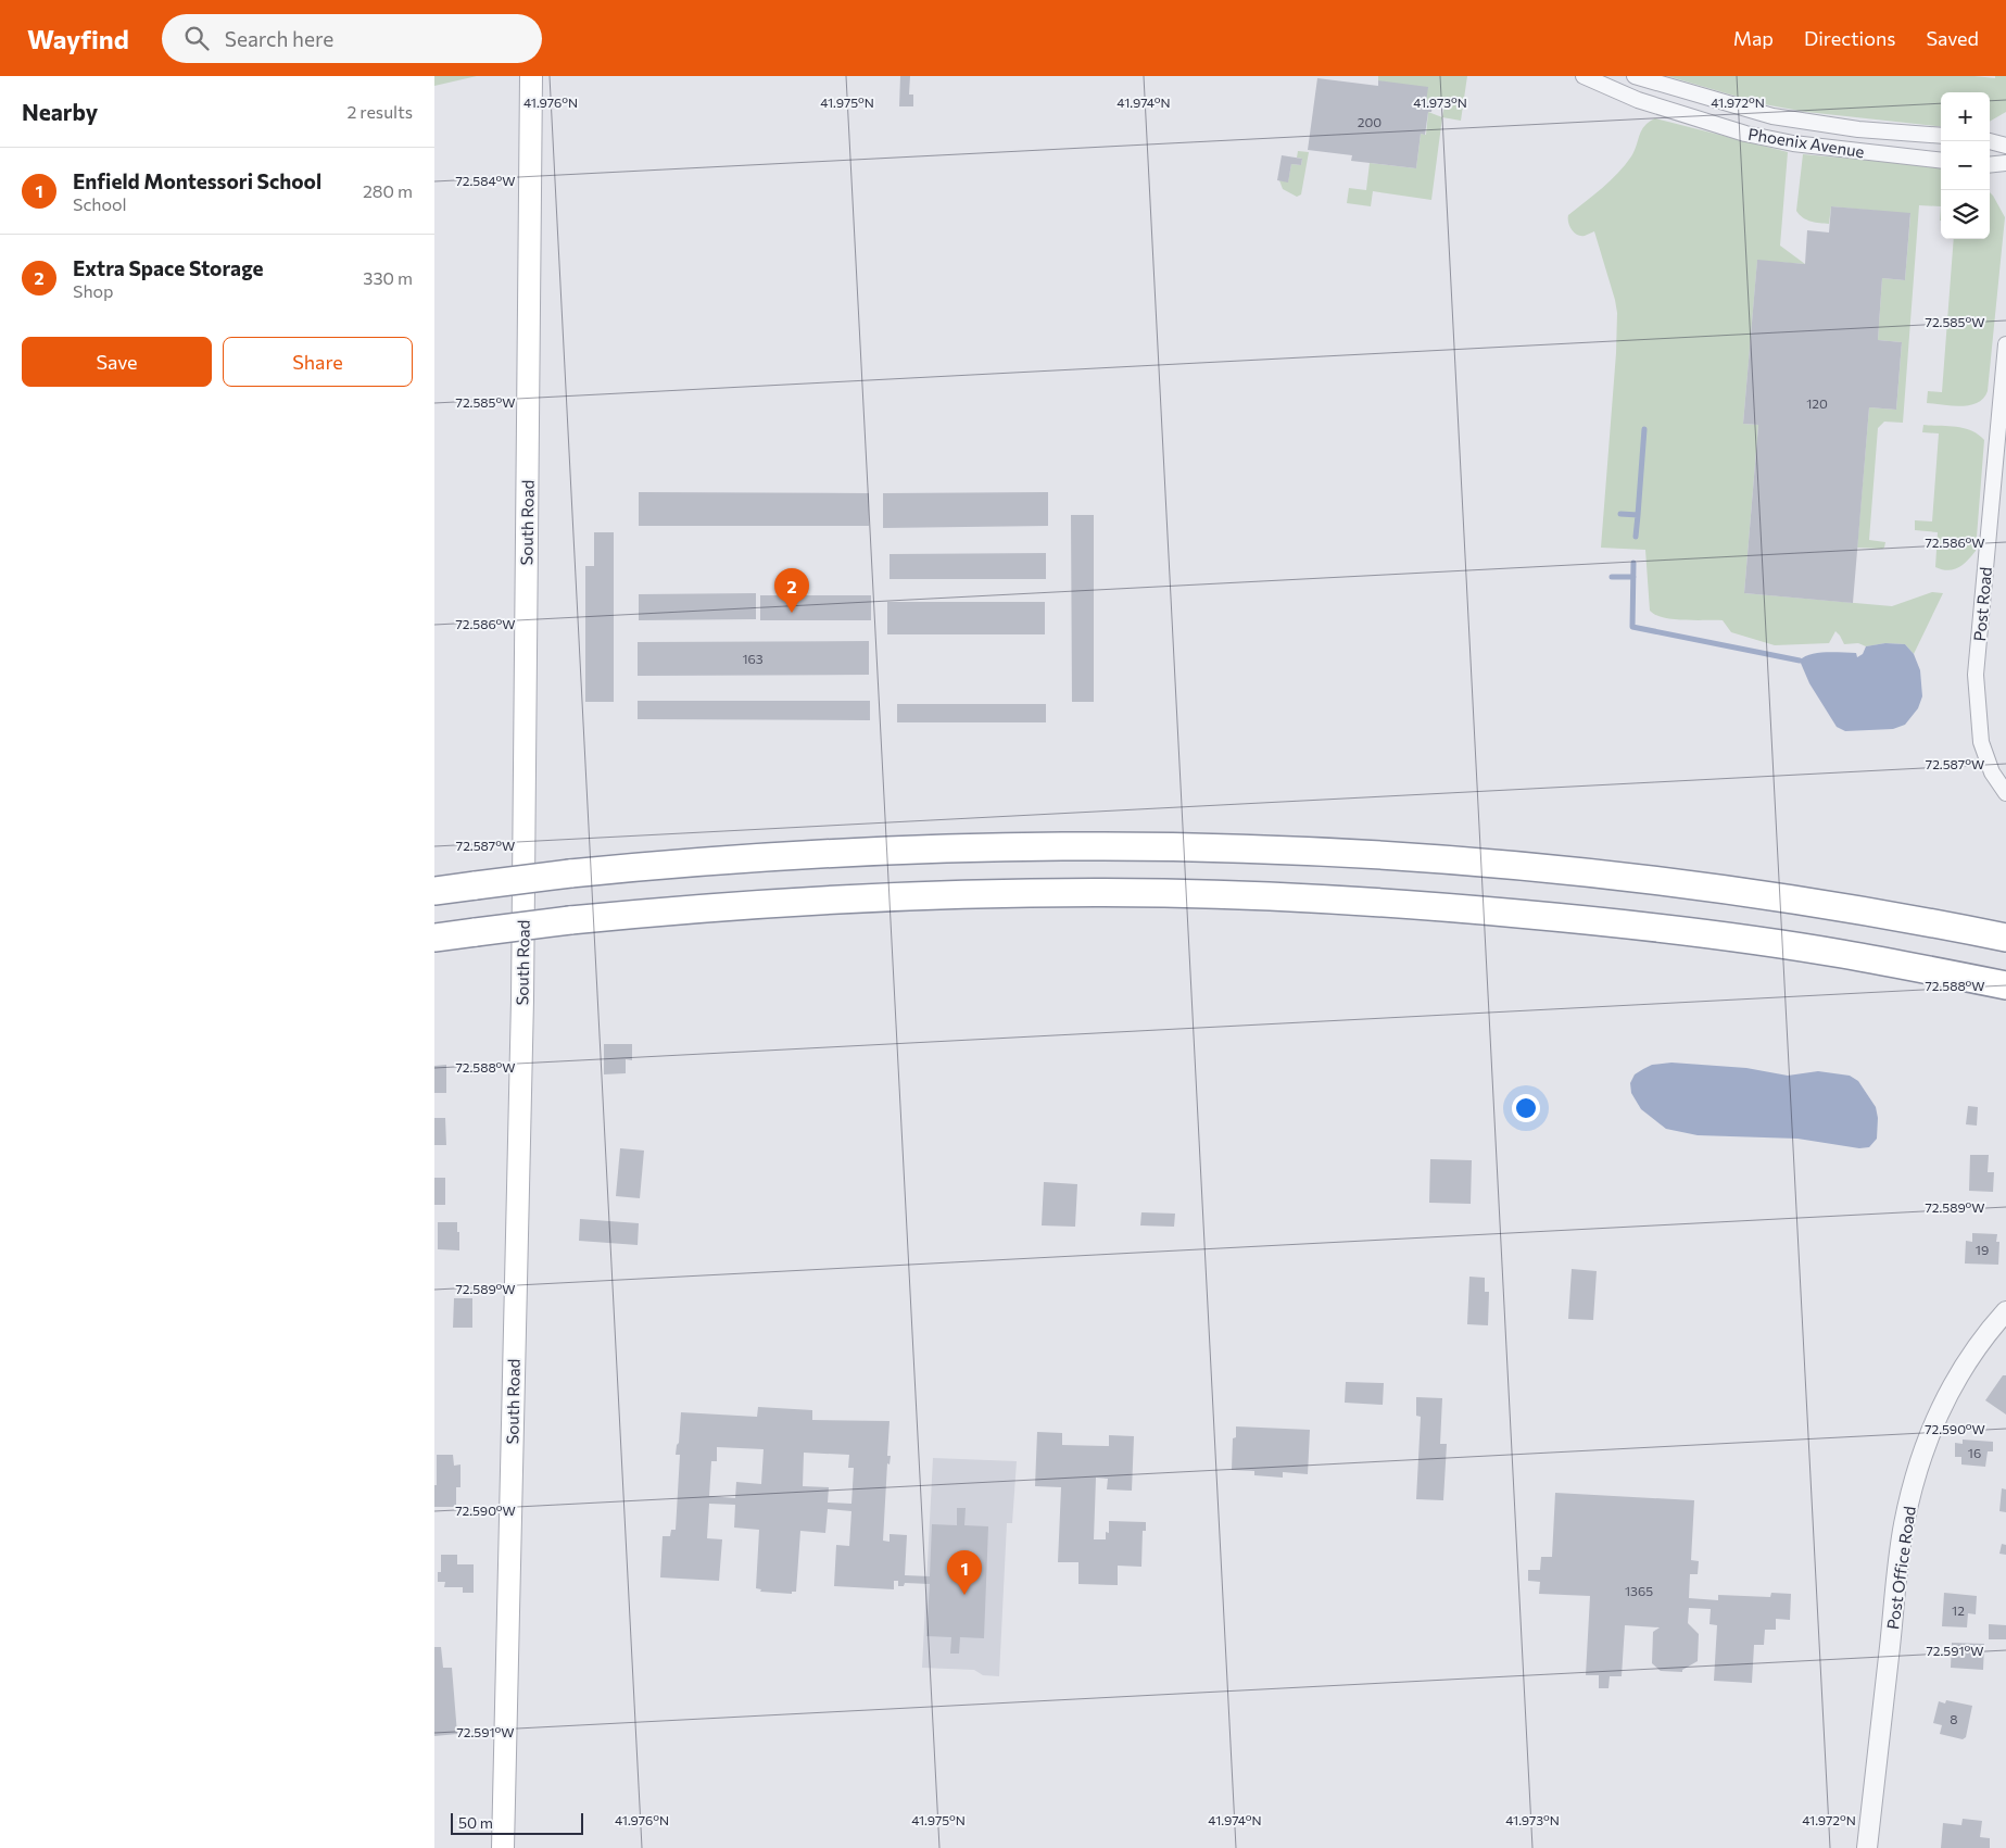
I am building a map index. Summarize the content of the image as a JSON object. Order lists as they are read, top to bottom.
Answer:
{
  "streets": {
    "main road": ["South Road"],
    "street": ["Phoenix Avenue", "Post Road", "Post Office Road"]
  },
  "house_numbers": [
    "200",
    "120",
    "163",
    "19",
    "16",
    "1365",
    "12",
    "8"
  ],
  "scale_bar": "50 m",
  "page": {
    "header": "Wayfind",
    "search": "Search here",
    "nav": ["Map", "Directions", "Saved"],
    "heading": ["Nearby", "2 results"],
    "map_buttons": ["+", "−"],
    "list": [
      {
        "mark": "1",
        "name": "Enfield Montessori School",
        "note": "School",
        "value": "280 m"
      },
      {
        "mark": "2",
        "name": "Extra Space Storage",
        "note": "Shop",
        "value": "330 m"
      }
    ],
    "buttons": ["Save", "Share"],
    "pins": ["2", "1"],
    "scale": "50 m"
  },
  "coordinates": [
    "41.976°N",
    "41.975°N",
    "41.974°N",
    "41.973°N",
    "41.972°N",
    "72.584°W",
    "72.585°W",
    "72.586°W",
    "72.587°W",
    "72.588°W",
    "72.589°W",
    "72.590°W",
    "72.591°W"
  ]
}
